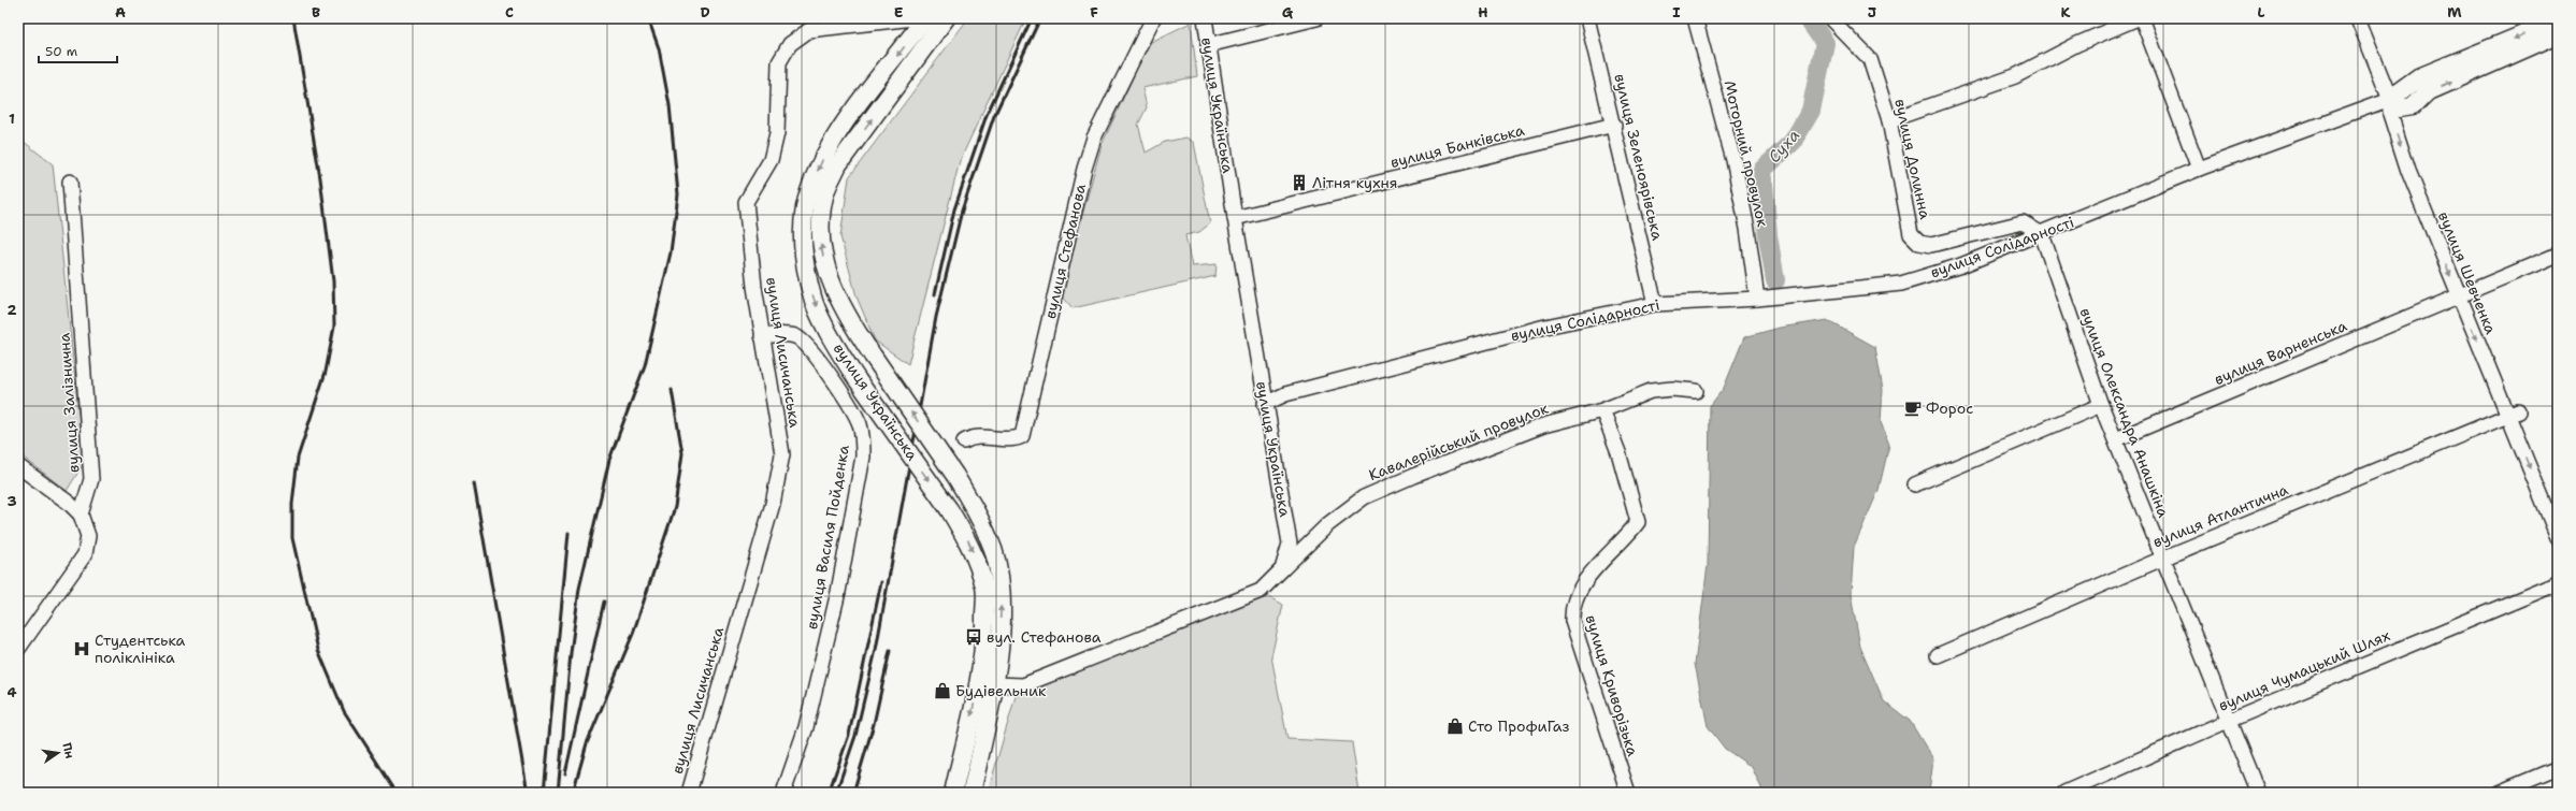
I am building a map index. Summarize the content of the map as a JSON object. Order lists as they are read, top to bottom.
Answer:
{
  "streets": {
    "main road": ["вулиця Українська", "вулиця Солідарності"],
    "street": [
      "вулиця Банківська",
      "Моторний провулок",
      "вулиця Зеленоярівська",
      "вулиця Долинна",
      "вулиця Стефанова",
      "вулиця Шевченка",
      "вулиця Лисичанська",
      "вулиця Варненська",
      "вулиця Залізнична",
      "вулиця Олександра Анашкіна",
      "Кавалерійський провулок",
      "вулиця Атлантична",
      "вулиця Василя Пойденка",
      "вулиця Чумацький Шлях",
      "вулиця Криворізька"
    ]
  },
  "crossings": [
    ["вулиця Українська", "вулиця Банківська"],
    ["вулиця Українська", "вулиця Солідарності"],
    ["вулиця Українська", "Кавалерійський провулок"],
    ["вулиця Банківська", "вулиця Зеленоярівська"],
    ["Моторний провулок", "вулиця Солідарності"],
    ["вулиця Зеленоярівська", "вулиця Солідарності"],
    ["вулиця Долинна", "вулиця Солідарності"],
    ["вулиця Долинна", "вулиця Олександра Анашкіна"],
    ["вулиця Солідарності", "вулиця Шевченка"],
    ["вулиця Солідарності", "вулиця Олександра Анашкіна"],
    ["вулиця Шевченка", "вулиця Варненська"],
    ["вулиця Шевченка", "вулиця Атлантична"],
    ["вулиця Лисичанська", "вулиця Василя Пойденка"],
    ["вулиця Варненська", "вулиця Олександра Анашкіна"],
    ["вулиця Олександра Анашкіна", "вулиця Атлантична"],
    ["вулиця Олександра Анашкіна", "вулиця Чумацький Шлях"],
    ["Кавалерійський провулок", "вулиця Криворізька"]
  ],
  "one_way": ["вулиця Шевченка"],
  "water": ["Суха"],
  "places": {
    "building": ["Літня кухня"],
    "cafe": ["Форос"],
    "bus stop": ["вул. Стефанова"],
    "hospital": ["Студентська поліклініка"],
    "shop": ["Будівельник", "Сто ПрофиГаз"]
  },
  "scale_bar": "50 m",
  "north": "right",
  "grid": {
    "columns": [
      "A",
      "B",
      "C",
      "D",
      "E",
      "F",
      "G",
      "H",
      "I",
      "J",
      "K",
      "L",
      "M"
    ],
    "rows": [
      "1",
      "2",
      "3",
      "4"
    ]
  }
}
